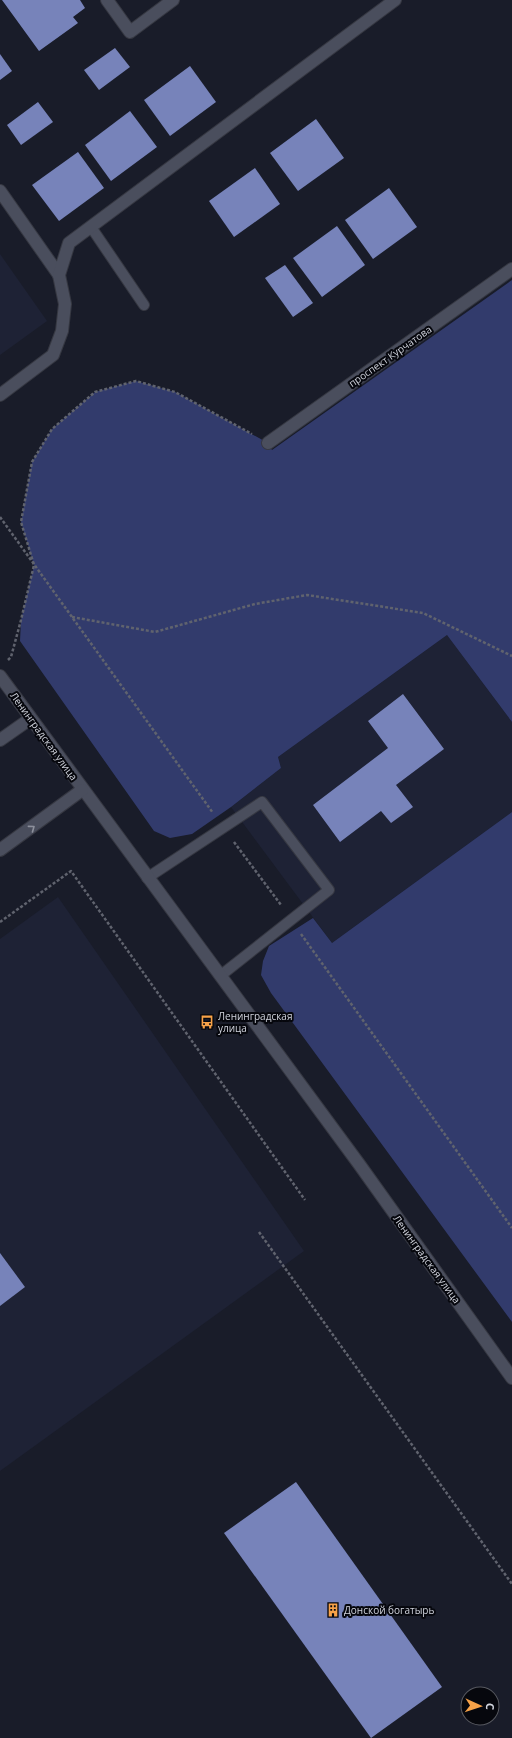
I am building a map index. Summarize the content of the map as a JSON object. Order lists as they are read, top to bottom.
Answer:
{
  "streets": {
    "street": ["проспект Курчатова", "Ленинградская улица"]
  },
  "places": {
    "bus stop": ["Ленинградская улица"],
    "building": ["Донской богатырь"]
  },
  "north": "right"
}
